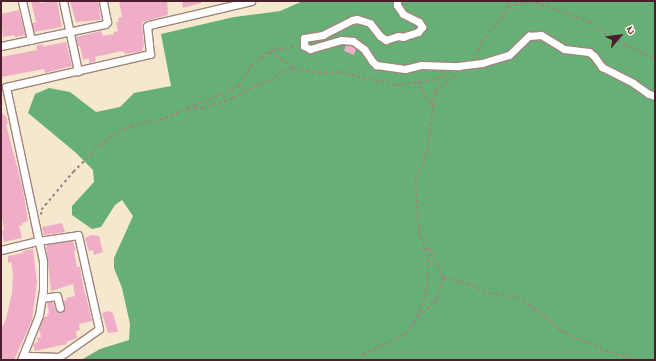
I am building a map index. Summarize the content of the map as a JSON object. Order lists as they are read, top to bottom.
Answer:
{
  "north": "top right"
}
